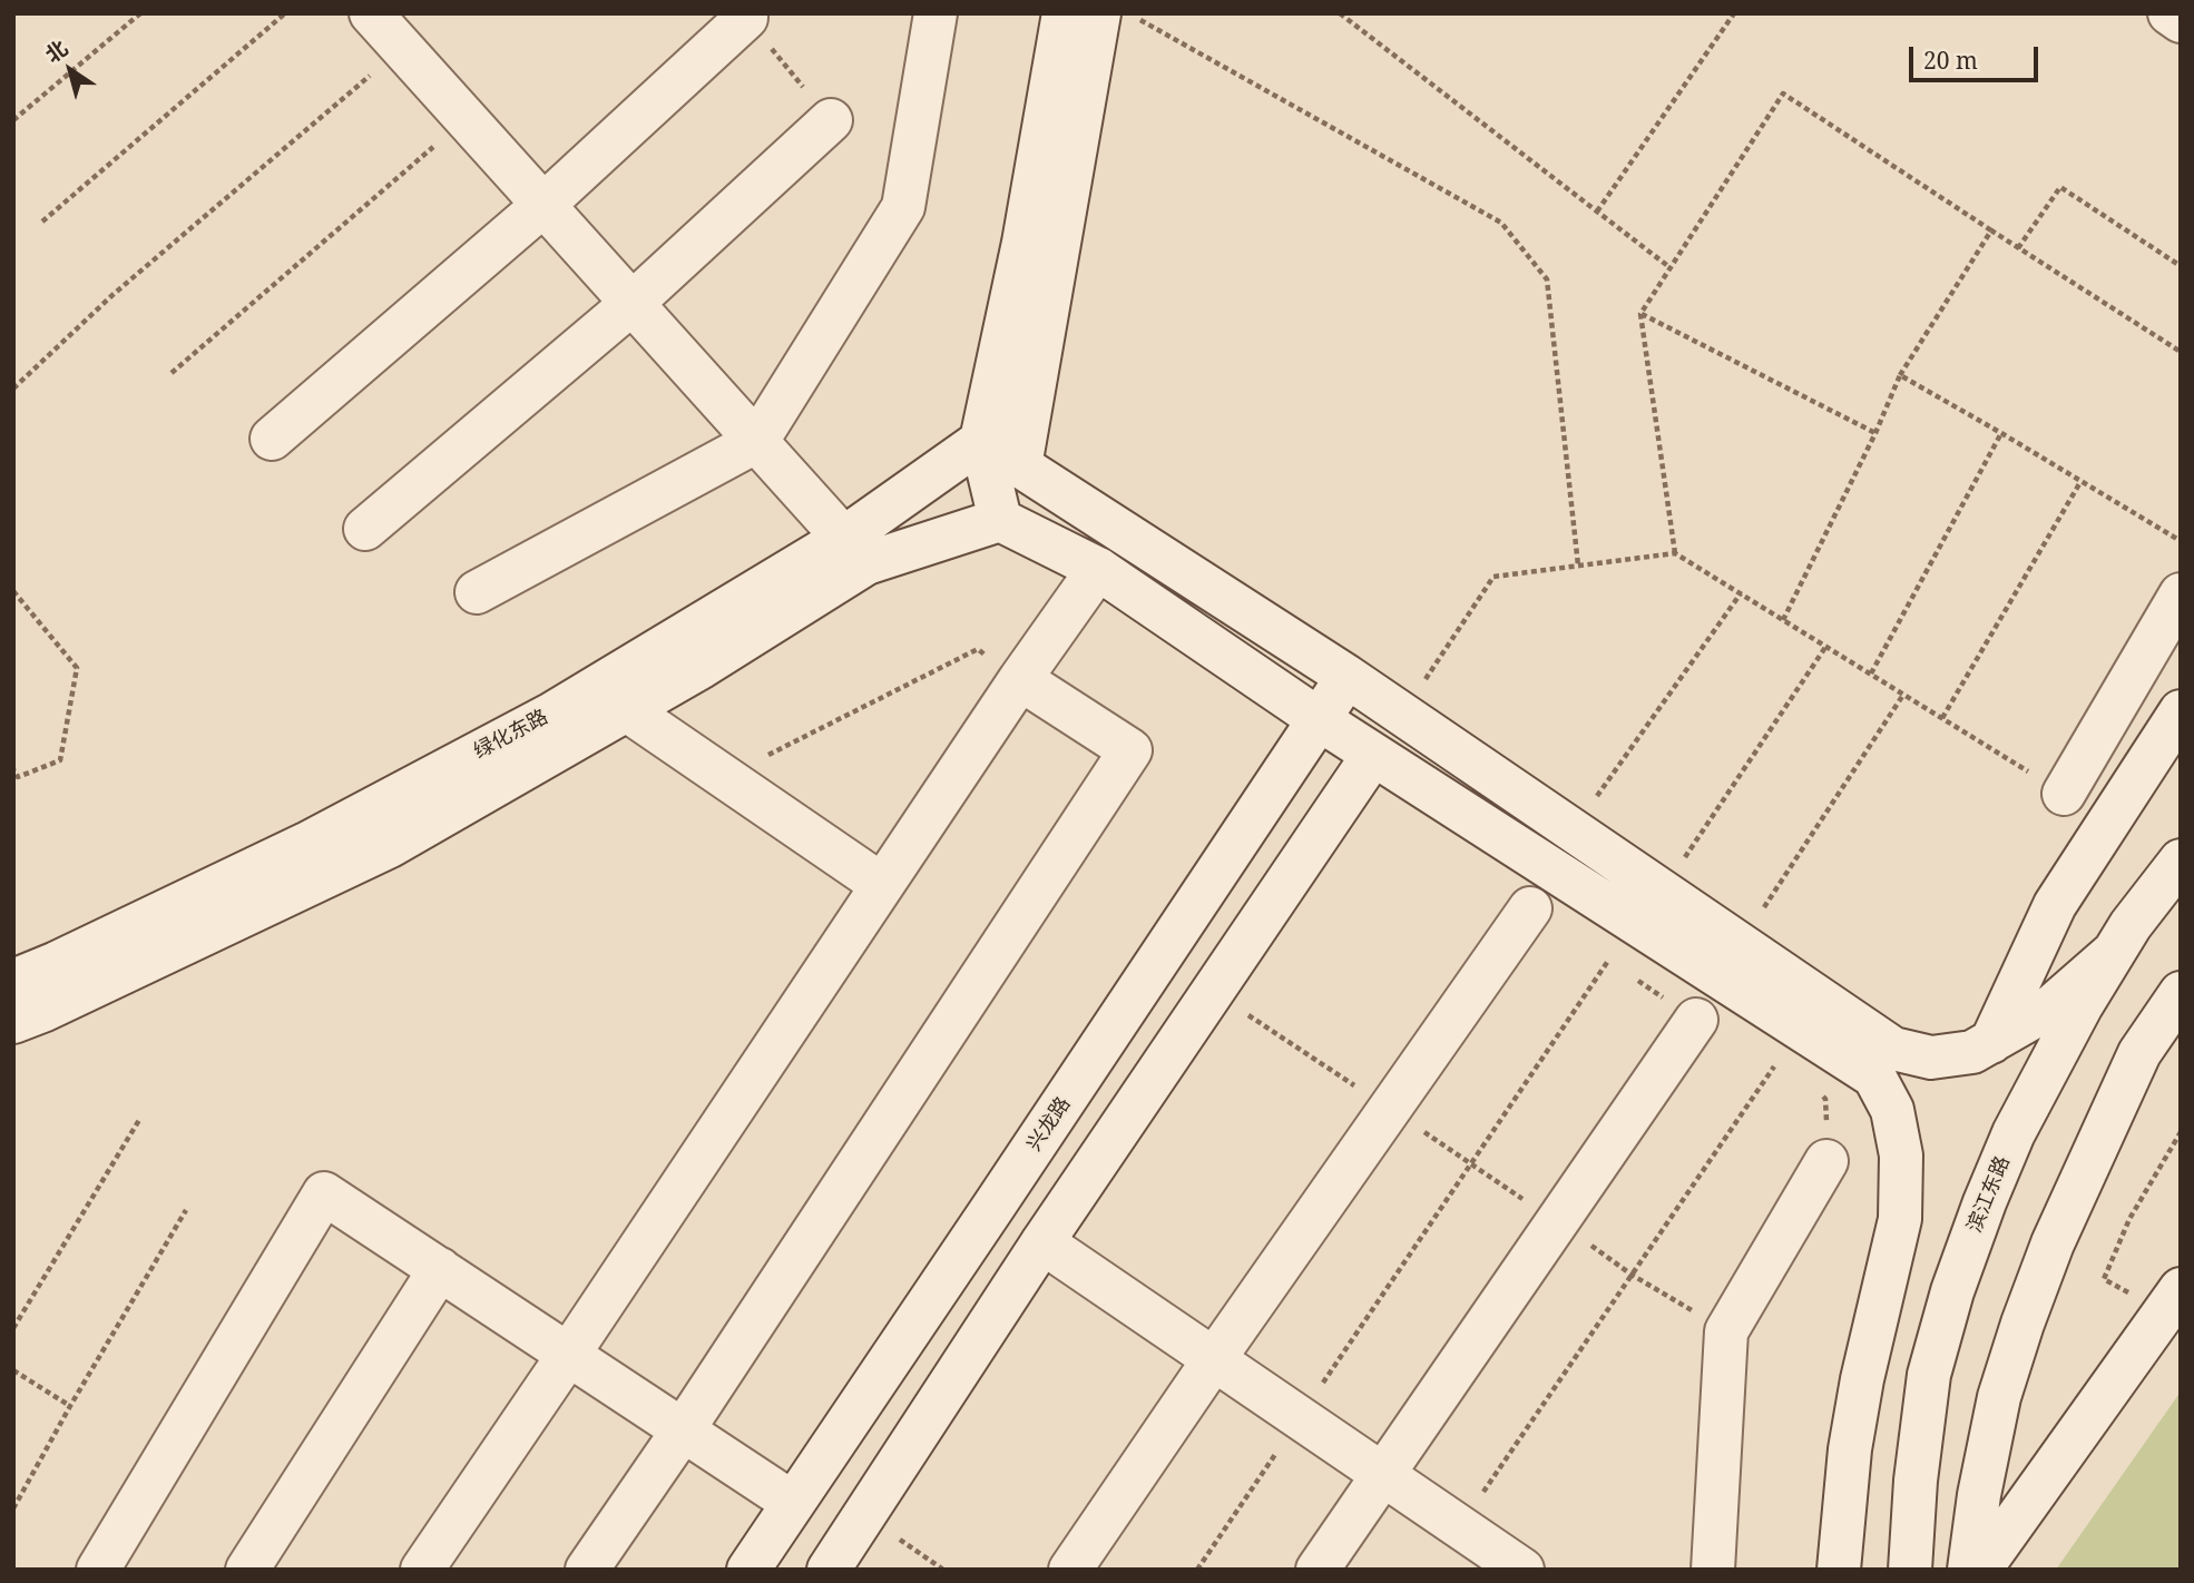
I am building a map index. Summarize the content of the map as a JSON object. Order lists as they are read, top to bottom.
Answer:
{
  "streets": {
    "street": ["绿化东路", "兴龙路", "滨江东路"]
  },
  "scale_bar": "20 m",
  "north": "top left"
}
